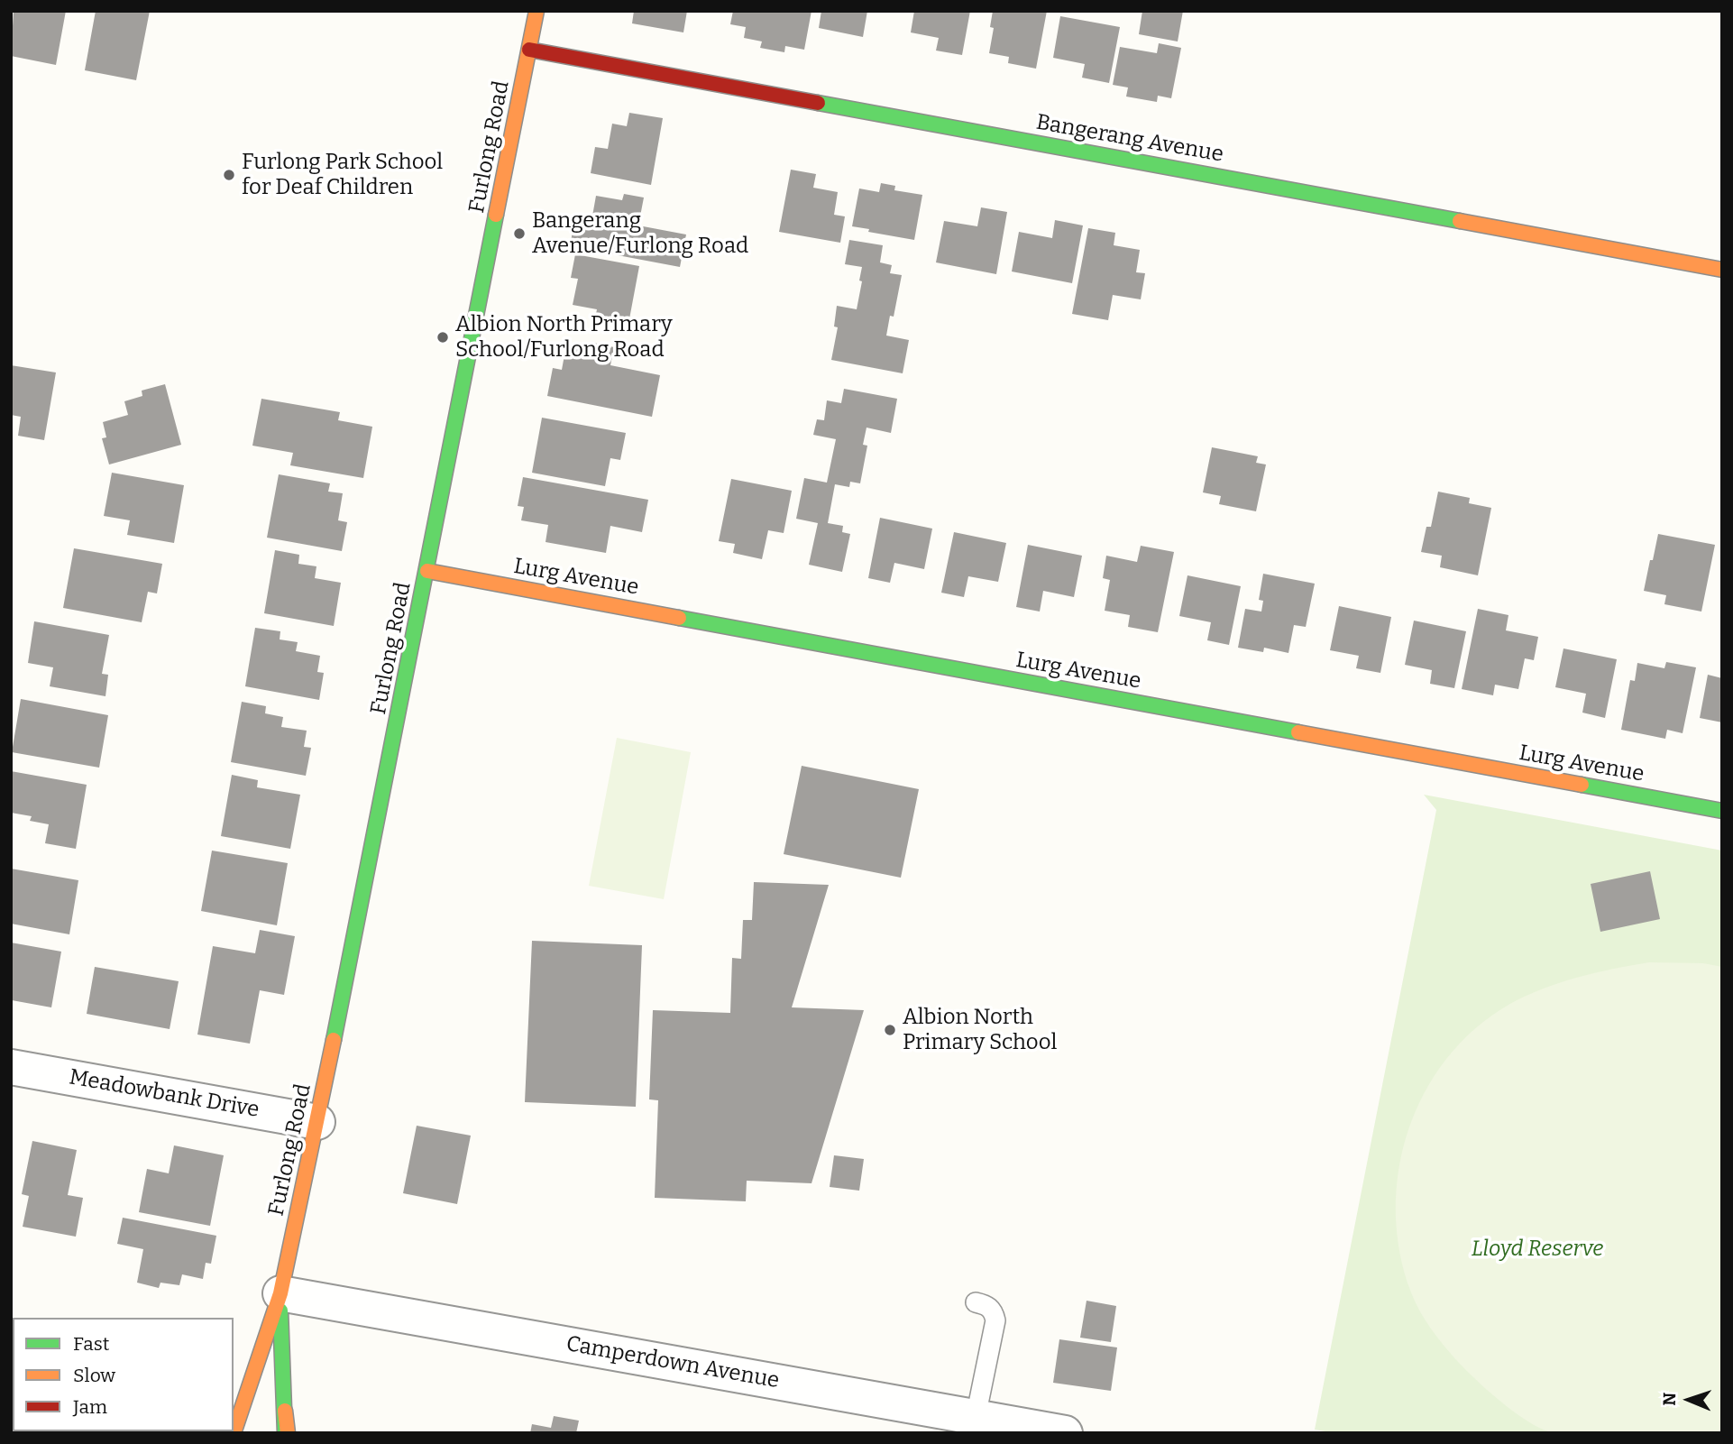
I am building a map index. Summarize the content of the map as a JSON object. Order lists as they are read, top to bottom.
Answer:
{
  "streets": {
    "main road": ["Bangerang Avenue", "Furlong Road", "Lurg Avenue"],
    "street": ["Meadowbank Drive", "Camperdown Avenue"]
  },
  "crossings": [
    ["Bangerang Avenue", "Furlong Road"],
    ["Furlong Road", "Lurg Avenue"],
    ["Furlong Road", "Meadowbank Drive"],
    ["Furlong Road", "Camperdown Avenue"]
  ],
  "parks": ["Lloyd Reserve"],
  "places": [
    "Furlong Park School for Deaf Children",
    "Bangerang Avenue/Furlong Road",
    "Albion North Primary School/Furlong Road",
    "Albion North Primary School"
  ],
  "legend": ["Fast", "Slow", "Jam"],
  "north": "left"
}
